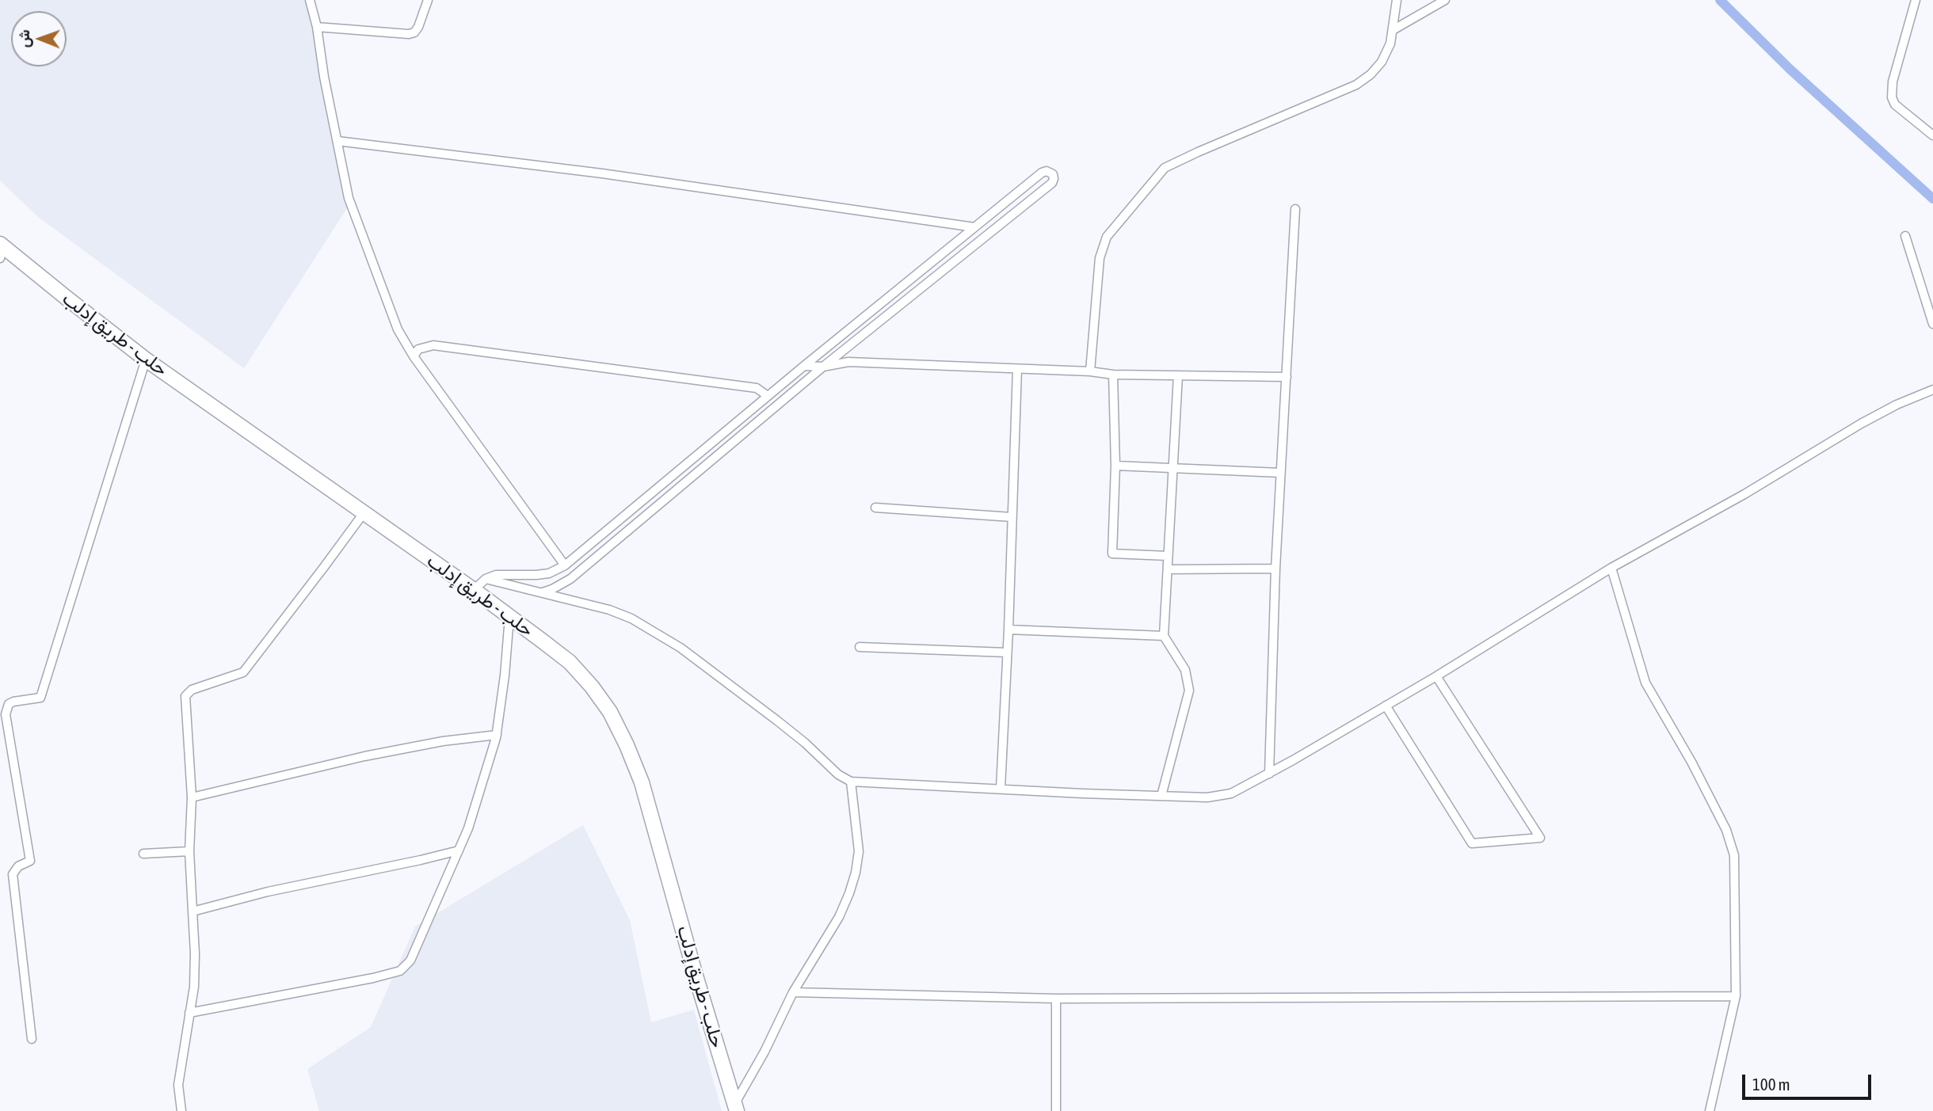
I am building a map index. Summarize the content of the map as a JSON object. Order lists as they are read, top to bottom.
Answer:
{
  "streets": {
    "highway": ["حلب - طريق إدلب"]
  },
  "scale_bar": "100 m",
  "north": "left"
}
